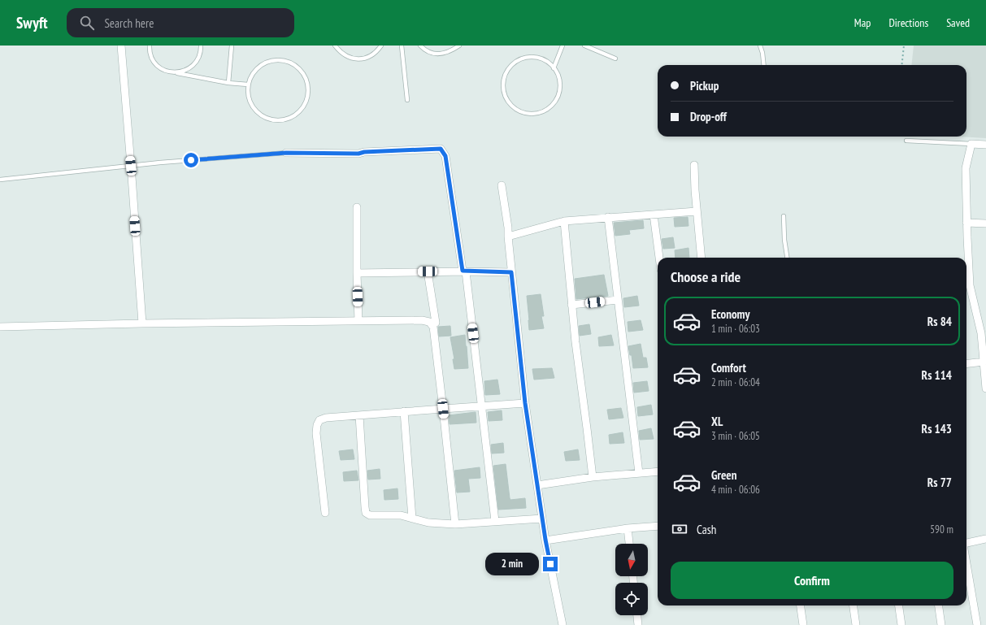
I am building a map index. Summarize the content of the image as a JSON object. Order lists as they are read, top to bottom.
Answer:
{
  "north": "bottom",
  "page": {
    "header": "Swyft",
    "search": "Search here",
    "nav": ["Map", "Directions", "Saved"],
    "banner": ["Pickup", "Drop-off"],
    "heading": "Choose a ride",
    "list": [
      {
        "name": "Economy",
        "note": "1 min · 06:03",
        "value": "Rs 84"
      },
      {
        "name": "Comfort",
        "note": "2 min · 06:04",
        "value": "Rs 114"
      },
      {
        "name": "XL",
        "note": "3 min · 06:05",
        "value": "Rs 143"
      },
      {
        "name": "Green",
        "note": "4 min · 06:06",
        "value": "Rs 77"
      }
    ],
    "pay": ["Cash", "590 m"],
    "bubble": "2 min",
    "buttons": "Confirm"
  }
}
